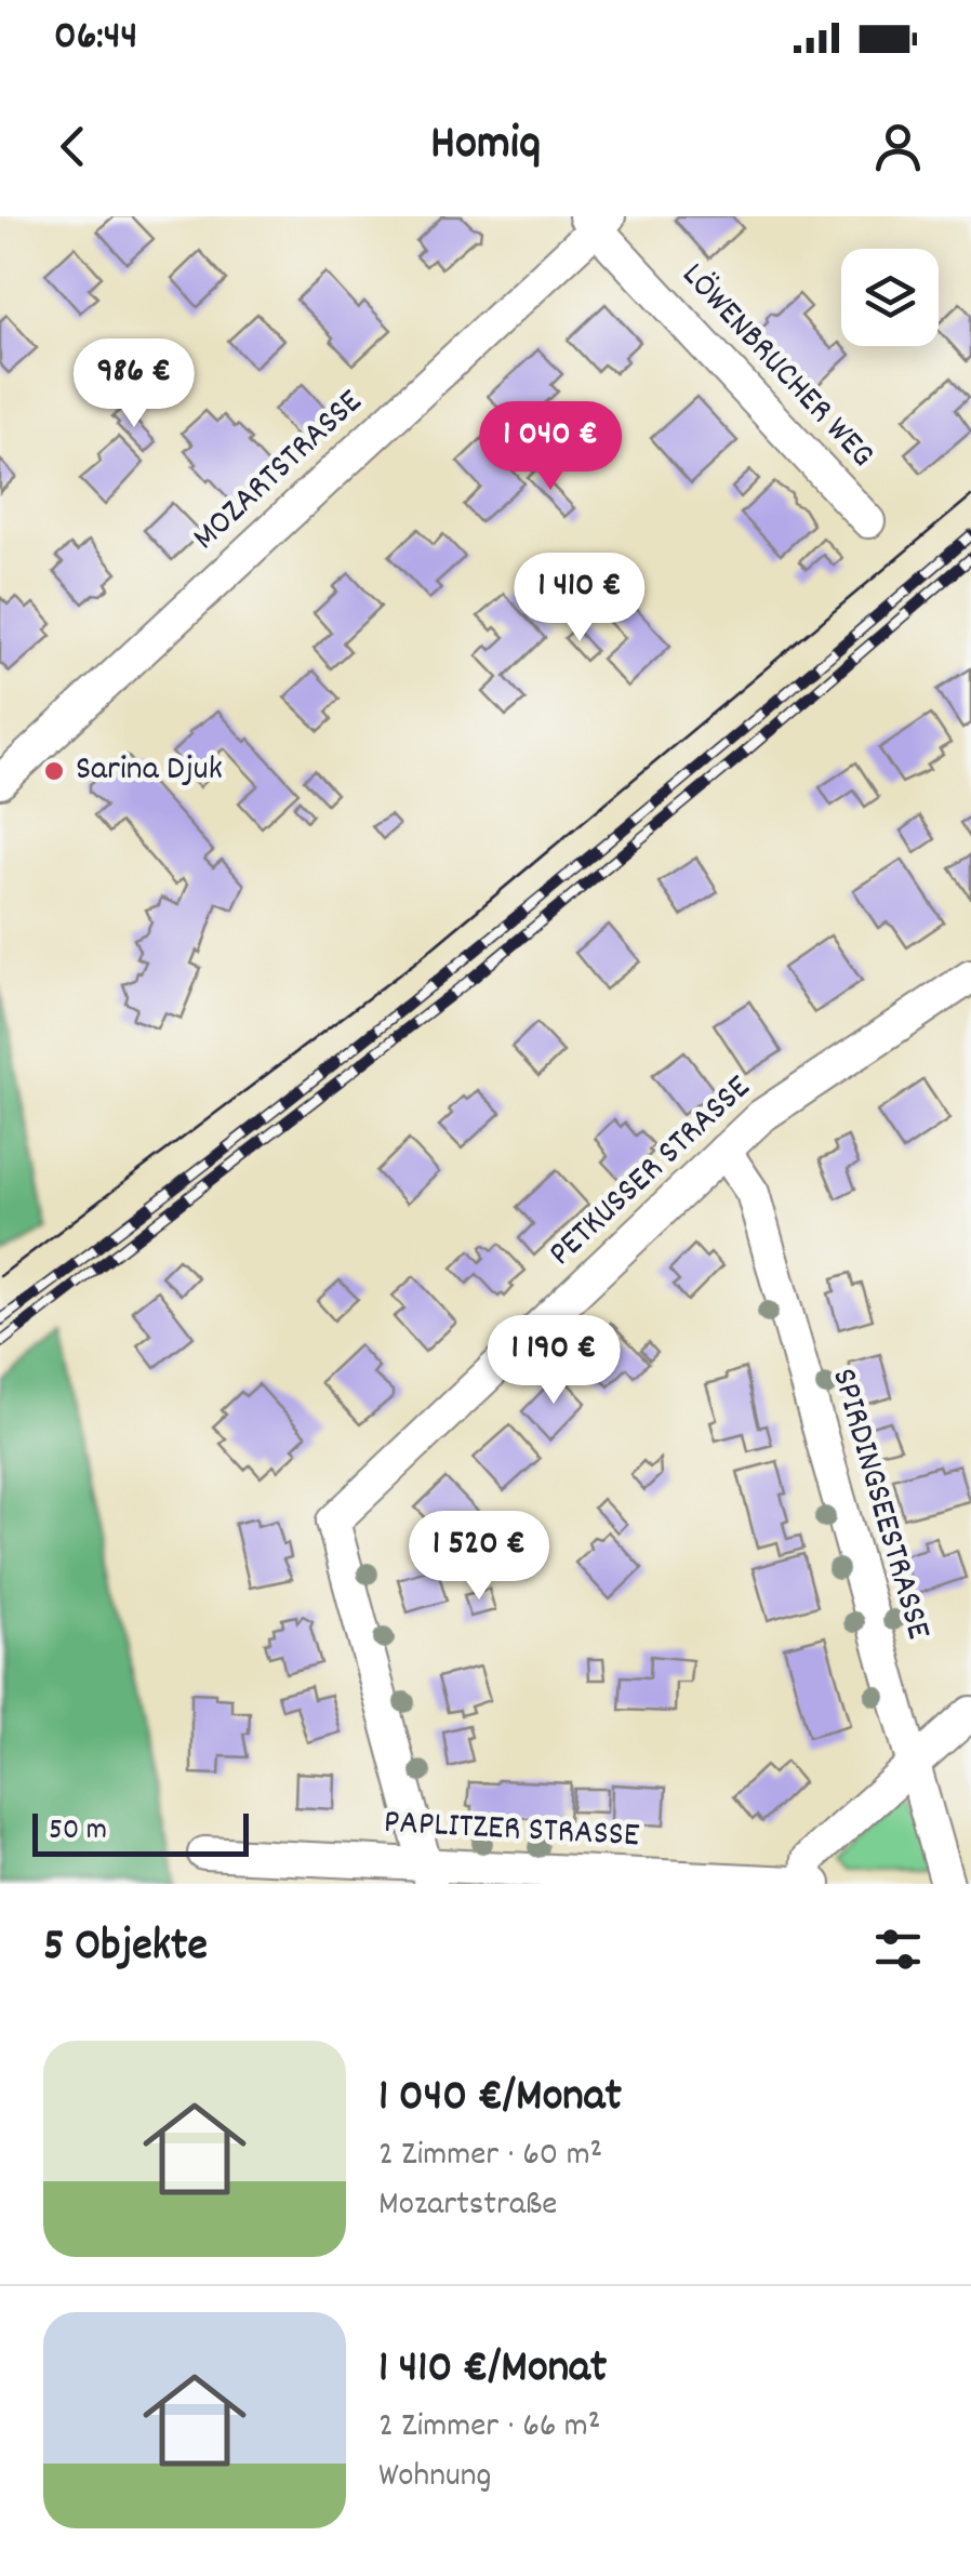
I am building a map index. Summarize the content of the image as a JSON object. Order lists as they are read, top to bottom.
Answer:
{
  "streets": {
    "street": [
      "LÖWENBRUCHER WEG",
      "MOZARTSTRASSE",
      "PETKUSSER STRASSE",
      "SPIRDINGSEESTRASSE",
      "PAPLITZER STRASSE"
    ]
  },
  "crossings": [
    ["LÖWENBRUCHER WEG", "MOZARTSTRASSE"],
    ["PETKUSSER STRASSE", "SPIRDINGSEESTRASSE"],
    ["PETKUSSER STRASSE", "PAPLITZER STRASSE"]
  ],
  "places": ["Sarina Djuk"],
  "scale_bar": "50 m",
  "page": {
    "status": "06:44",
    "header": "Homiq",
    "price": [
      "986 €",
      "1 040 €",
      "1 410 €",
      "1 190 €",
      "1 520 €"
    ],
    "scale": "50 m",
    "heading": "5 Objekte",
    "list": [
      {
        "name": "1 040 €/Monat",
        "note": "2 Zimmer · 60 m² · Mozartstraße"
      },
      {
        "name": "1 410 €/Monat",
        "note": "2 Zimmer · 66 m² · Wohnung"
      }
    ]
  }
}
